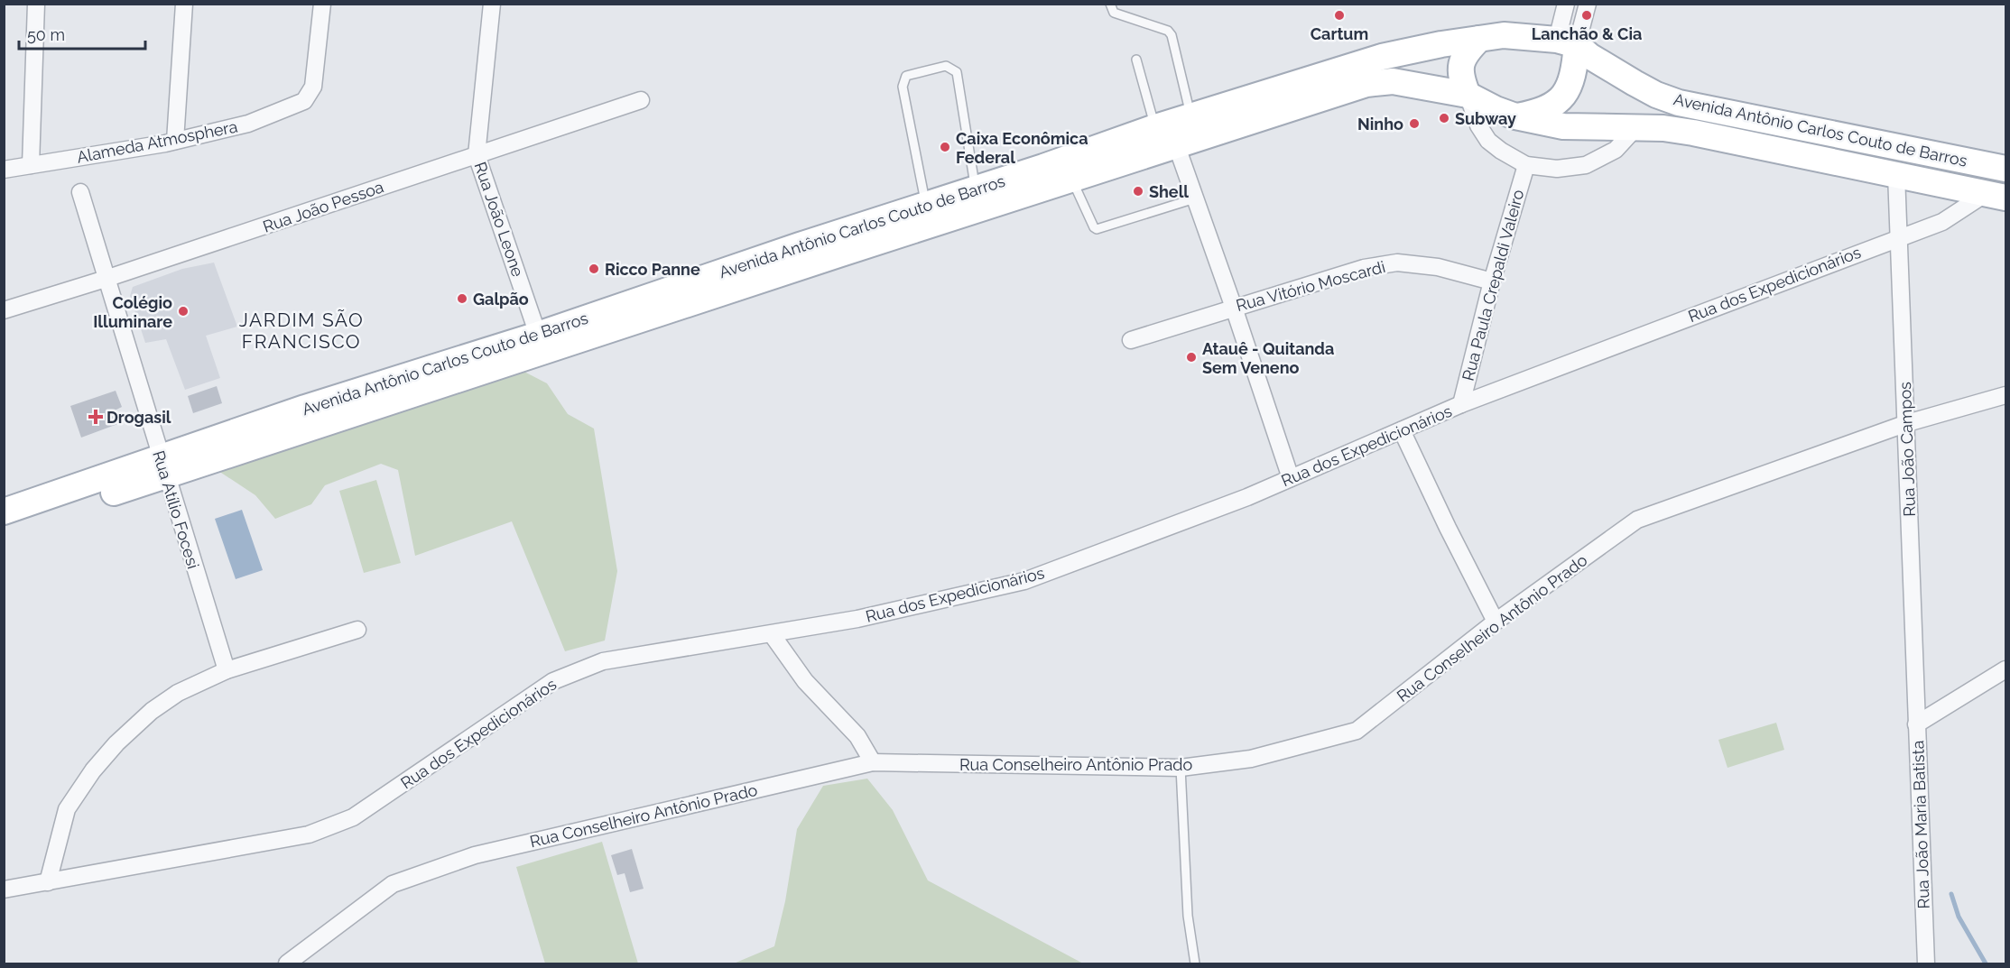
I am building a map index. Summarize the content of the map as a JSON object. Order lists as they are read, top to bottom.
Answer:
{
  "streets": {
    "main road": ["Avenida Antônio Carlos Couto de Barros"],
    "street": [
      "Alameda Atmosphera",
      "Rua João Pessoa",
      "Rua João Leone",
      "Rua dos Expedicionários",
      "Rua Paula Crepaldi Valeiro",
      "Rua Vitório Moscardi",
      "Rua João Campos",
      "Rua Atílio Focesi",
      "Rua Conselheiro Antônio Prado",
      "Rua João Maria Batista"
    ]
  },
  "crossings": [
    ["Avenida Antônio Carlos Couto de Barros", "Rua João Leone"],
    ["Avenida Antônio Carlos Couto de Barros", "Rua dos Expedicionários"],
    ["Avenida Antônio Carlos Couto de Barros", "Rua João Campos"],
    ["Avenida Antônio Carlos Couto de Barros", "Rua Atílio Focesi"],
    ["Rua João Pessoa", "Rua João Leone"],
    ["Rua João Pessoa", "Rua Atílio Focesi"],
    ["Rua dos Expedicionários", "Rua Paula Crepaldi Valeiro"],
    ["Rua dos Expedicionários", "Rua João Campos"],
    ["Rua Paula Crepaldi Valeiro", "Rua Vitório Moscardi"],
    ["Rua João Campos", "Rua Conselheiro Antônio Prado"],
    ["Rua João Campos", "Rua João Maria Batista"]
  ],
  "districts": ["JARDIM SÃO FRANCISCO"],
  "places": {
    "other": [
      "Cartum",
      "Lanchão & Cia",
      "Subway",
      "Ninho",
      "Caixa Econômica Federal",
      "Shell",
      "Ricco Panne",
      "Galpão",
      "Colégio Illuminare",
      "Atauê - Quitanda Sem Veneno"
    ],
    "health": ["Drogasil"]
  },
  "scale_bar": "50 m"
}
